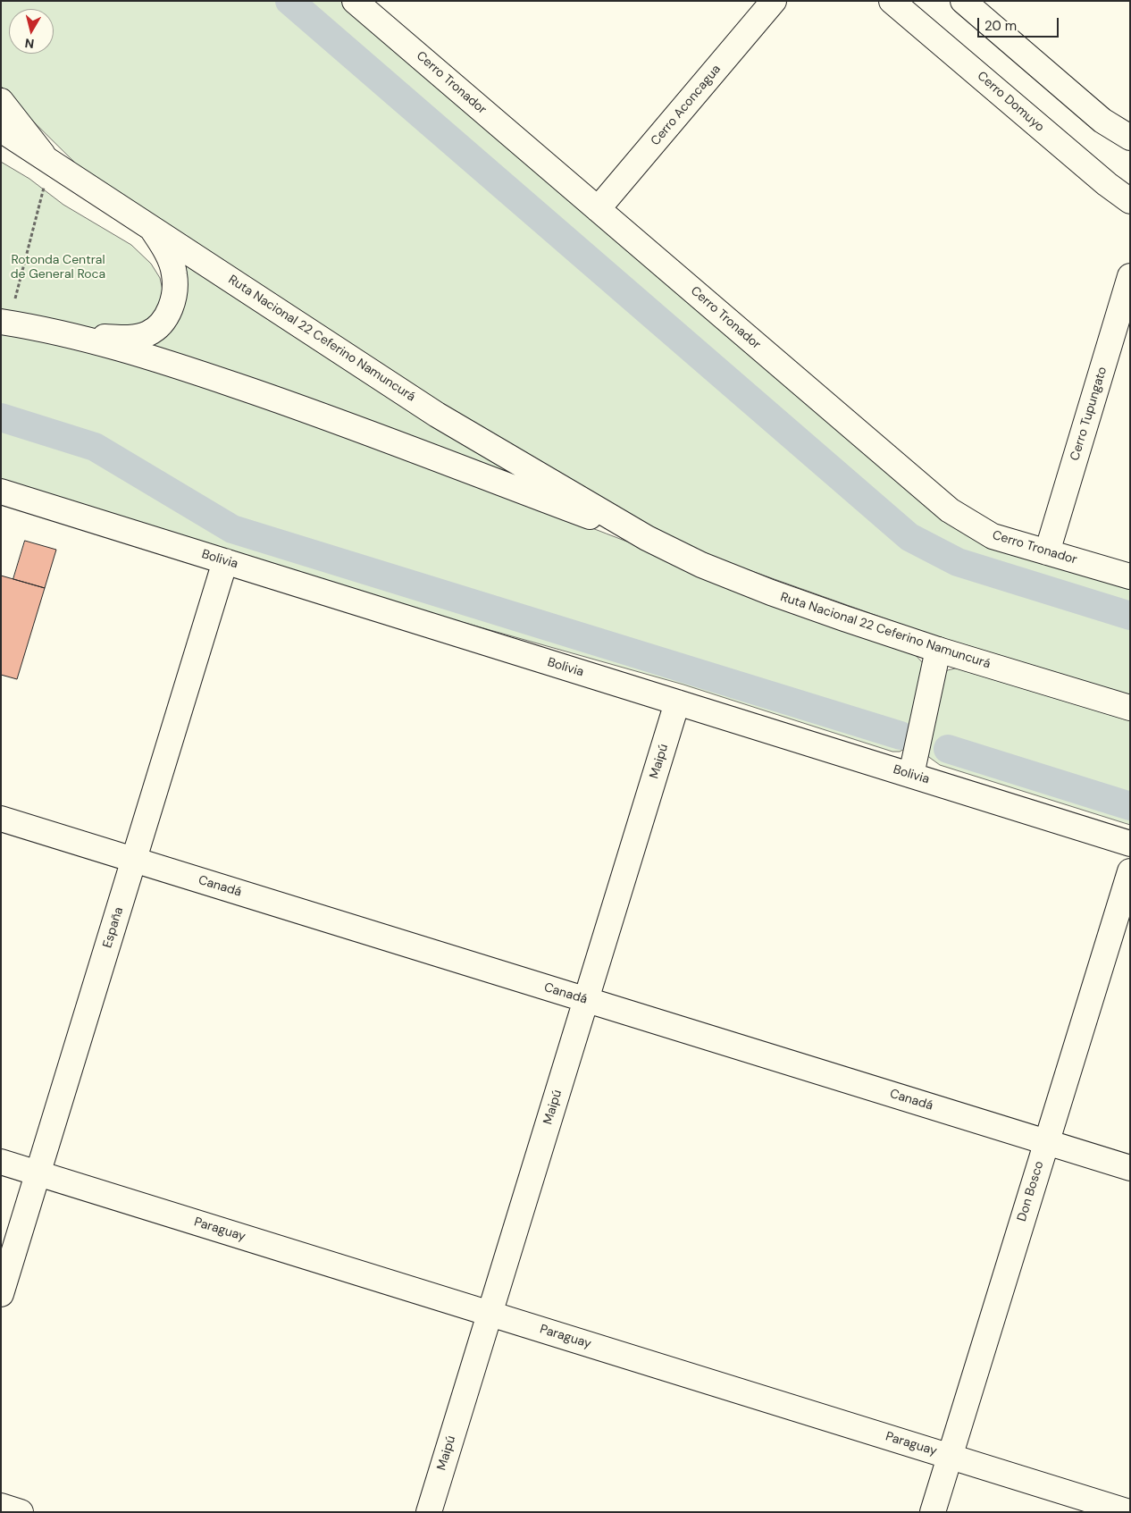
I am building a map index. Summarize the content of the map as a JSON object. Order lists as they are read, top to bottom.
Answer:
{
  "streets": {
    "main road": [
      "Cerro Tronador",
      "Cerro Domuyo",
      "Cerro Aconcagua",
      "Ruta Nacional 22 Ceferino Namuncurá",
      "Cerro Tupungato",
      "Bolivia",
      "Maipú",
      "Canadá",
      "España",
      "Don Bosco",
      "Paraguay"
    ]
  },
  "crossings": [
    ["Cerro Tronador", "Cerro Aconcagua"],
    ["Cerro Tronador", "Cerro Tupungato"],
    ["Bolivia", "Maipú"],
    ["Bolivia", "España"],
    ["Maipú", "Canadá"],
    ["Maipú", "Paraguay"],
    ["Canadá", "España"],
    ["Canadá", "Don Bosco"],
    ["España", "Paraguay"],
    ["Don Bosco", "Paraguay"]
  ],
  "parks": ["Rotonda Central de General Roca"],
  "scale_bar": "20 m",
  "north": "bottom"
}
